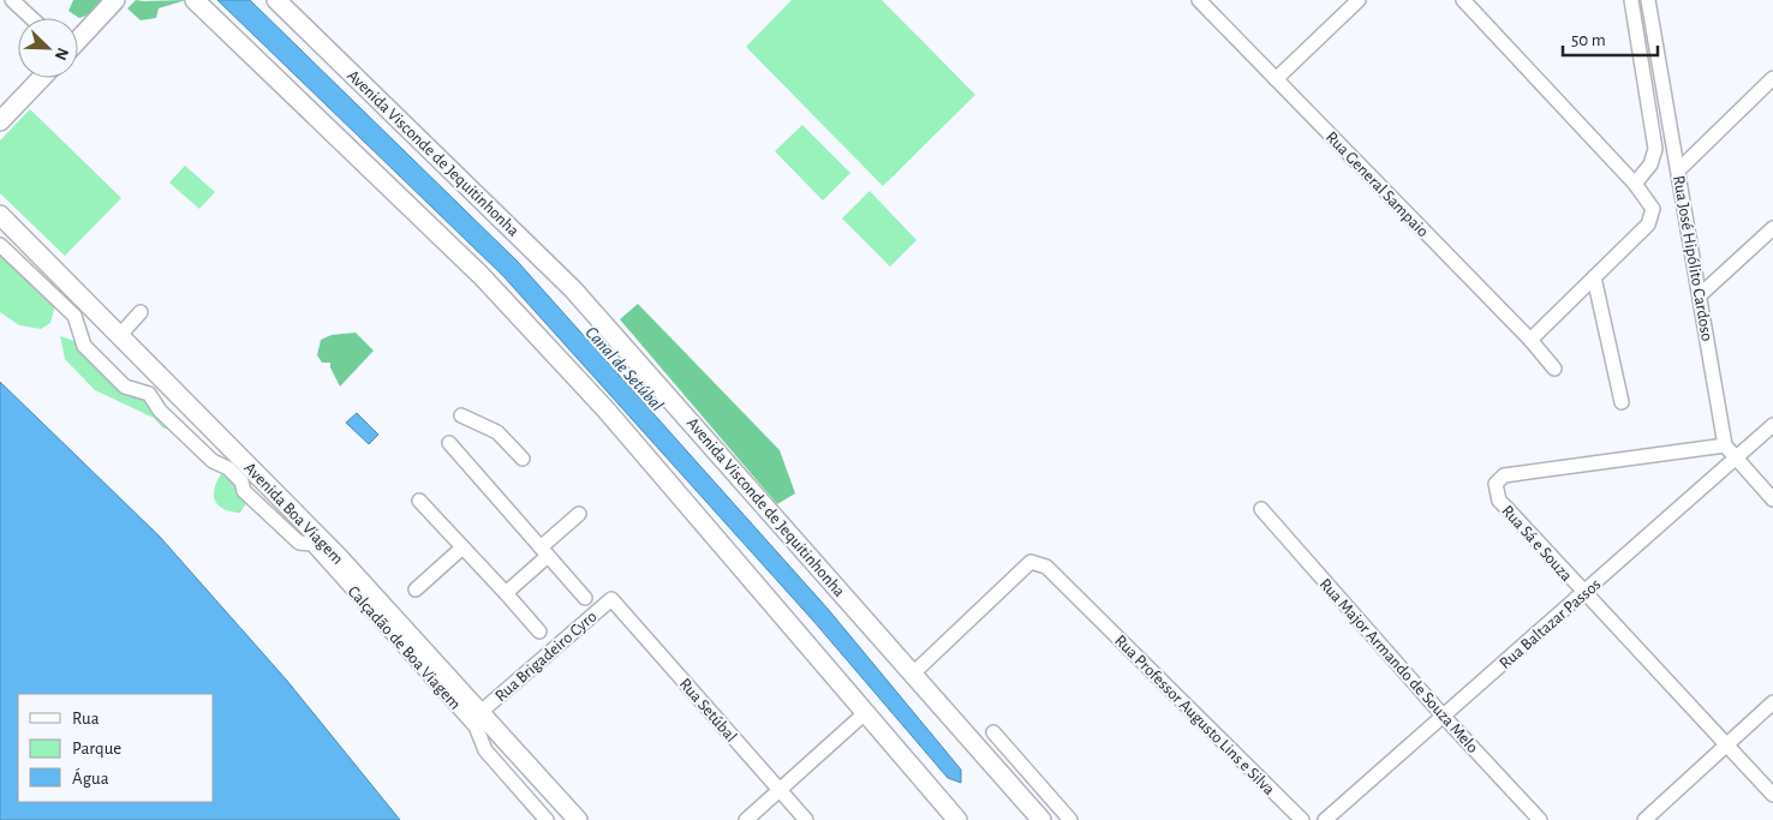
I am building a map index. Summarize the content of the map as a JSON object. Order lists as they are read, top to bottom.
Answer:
{
  "streets": {
    "main road": ["Avenida Visconde de Jequitinhonha", "Avenida Boa Viagem"],
    "street": [
      "Rua General Sampaio",
      "Rua José Hipólito Cardoso",
      "Rua Sá e Souza",
      "Rua Baltazar Passos",
      "Calçadão de Boa Viagem",
      "Rua Brigadeiro Cyro",
      "Rua Major Armando de Souza Melo",
      "Rua Setúbal",
      "Rua Professor Augusto Lins e Silva"
    ]
  },
  "crossings": [
    ["Avenida Visconde de Jequitinhonha", "Rua Professor Augusto Lins e Silva"],
    ["Rua José Hipólito Cardoso", "Rua Sá e Souza"],
    ["Avenida Boa Viagem", "Rua Brigadeiro Cyro"],
    ["Rua Sá e Souza", "Rua Baltazar Passos"],
    ["Rua Baltazar Passos", "Rua Major Armando de Souza Melo"],
    ["Rua Brigadeiro Cyro", "Rua Setúbal"]
  ],
  "water": ["Canal de Setúbal"],
  "legend": ["Rua", "Parque", "Água"],
  "scale_bar": "50 m",
  "north": "bottom right"
}
